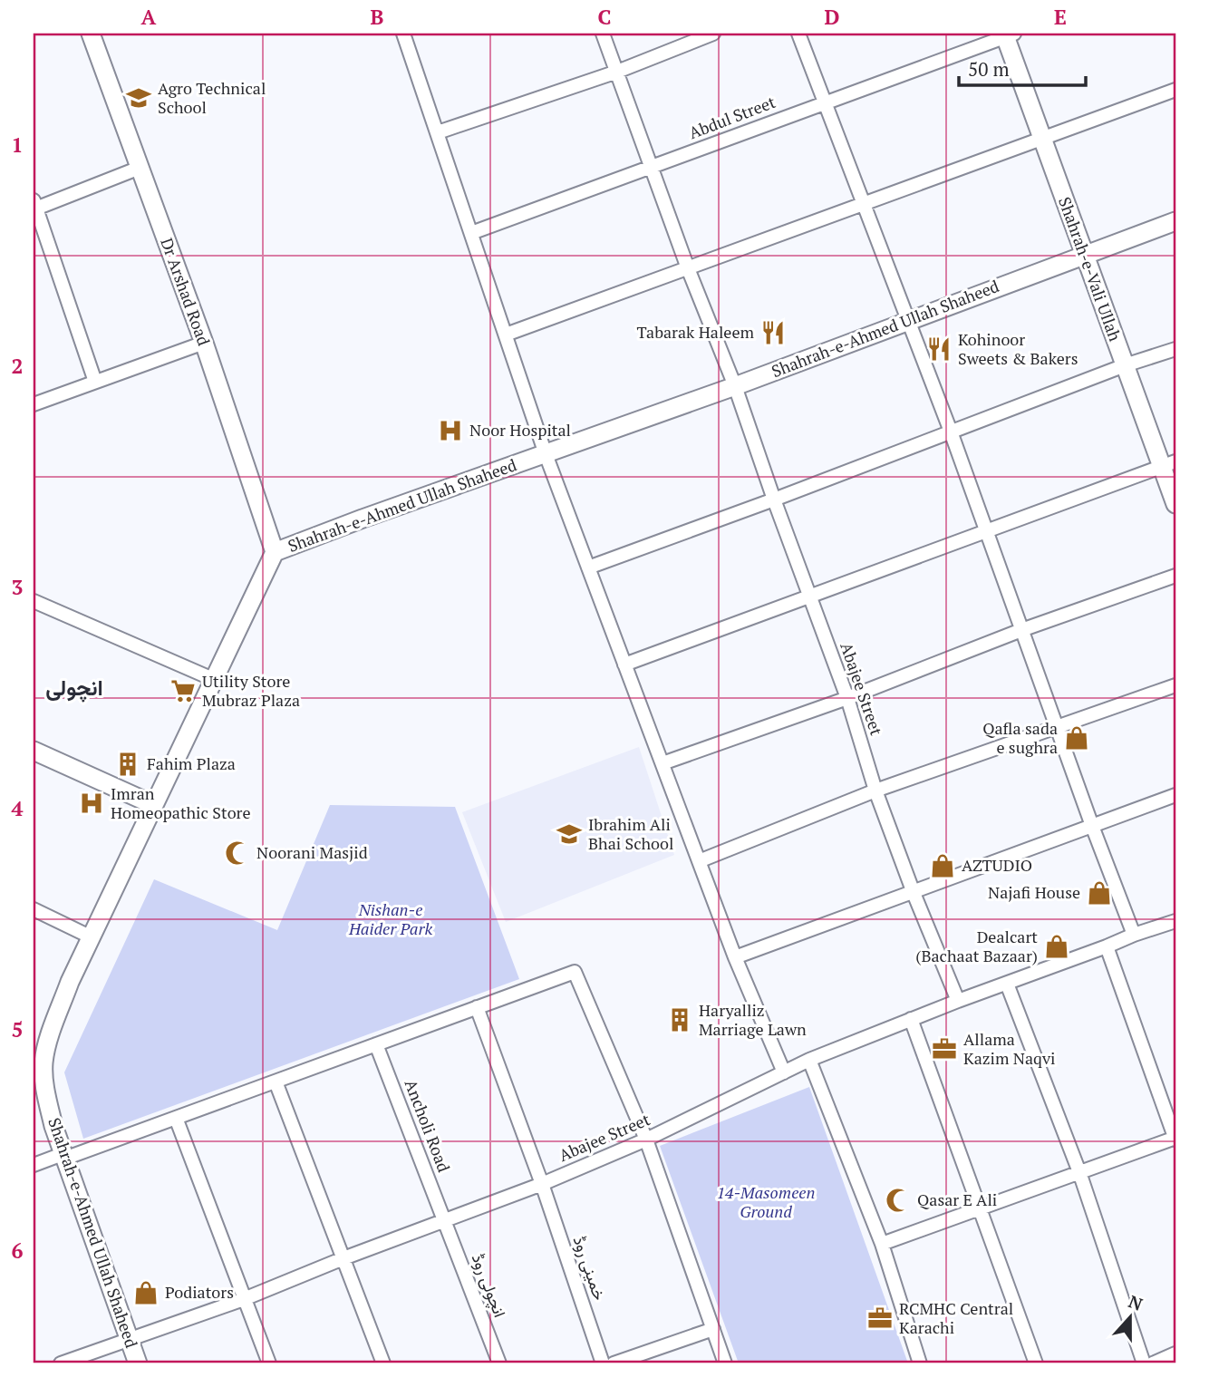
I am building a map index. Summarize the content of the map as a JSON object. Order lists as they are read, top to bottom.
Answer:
{
  "streets": {
    "street": [
      "Abdul Street",
      "Shahrah-e-Vali Ullah",
      "Dr Arshad Road",
      "Shahrah-e-Ahmed Ullah Shaheed",
      "Abajee Street",
      "Ancholi Road",
      "خمینی روڈ",
      "انچولی روڈ"
    ]
  },
  "crossings": [
    ["Abdul Street", "Shahrah-e-Vali Ullah"],
    ["Abdul Street", "Abajee Street"],
    ["Shahrah-e-Vali Ullah", "Shahrah-e-Ahmed Ullah Shaheed"],
    ["Dr Arshad Road", "Shahrah-e-Ahmed Ullah Shaheed"],
    ["Shahrah-e-Ahmed Ullah Shaheed", "Abajee Street"],
    ["Abajee Street", "Ancholi Road"],
    ["Abajee Street", "خمینی روڈ"],
    ["Abajee Street", "انچولی روڈ"],
    ["Ancholi Road", "انچولی روڈ"]
  ],
  "districts": ["انچولی"],
  "parks": ["Nishan-e Haider Park", "14-Masomeen Ground"],
  "places": {
    "school or university": ["Agro Technical School", "Ibrahim Ali Bhai School"],
    "restaurant": ["Tabarak Haleem", "Kohinoor Sweets & Bakers"],
    "hospital": ["Noor Hospital", "Imran Homeopathic Store"],
    "supermarket": ["Utility Store Mubraz Plaza"],
    "shop": [
      "Qafla sada e sughra",
      "AZTUDIO",
      "Najafi House",
      "Dealcart (Bachaat Bazaar)",
      "Podiators"
    ],
    "building": ["Fahim Plaza", "Haryalliz Marriage Lawn"],
    "mosque": ["Noorani Masjid", "Qasar E Ali"],
    "office": ["Allama Kazim Naqvi", "RCMHC Central Karachi"]
  },
  "scale_bar": "50 m",
  "north": "top",
  "grid": {
    "columns": [
      "A",
      "B",
      "C",
      "D",
      "E"
    ],
    "rows": [
      "1",
      "2",
      "3",
      "4",
      "5",
      "6"
    ]
  }
}
